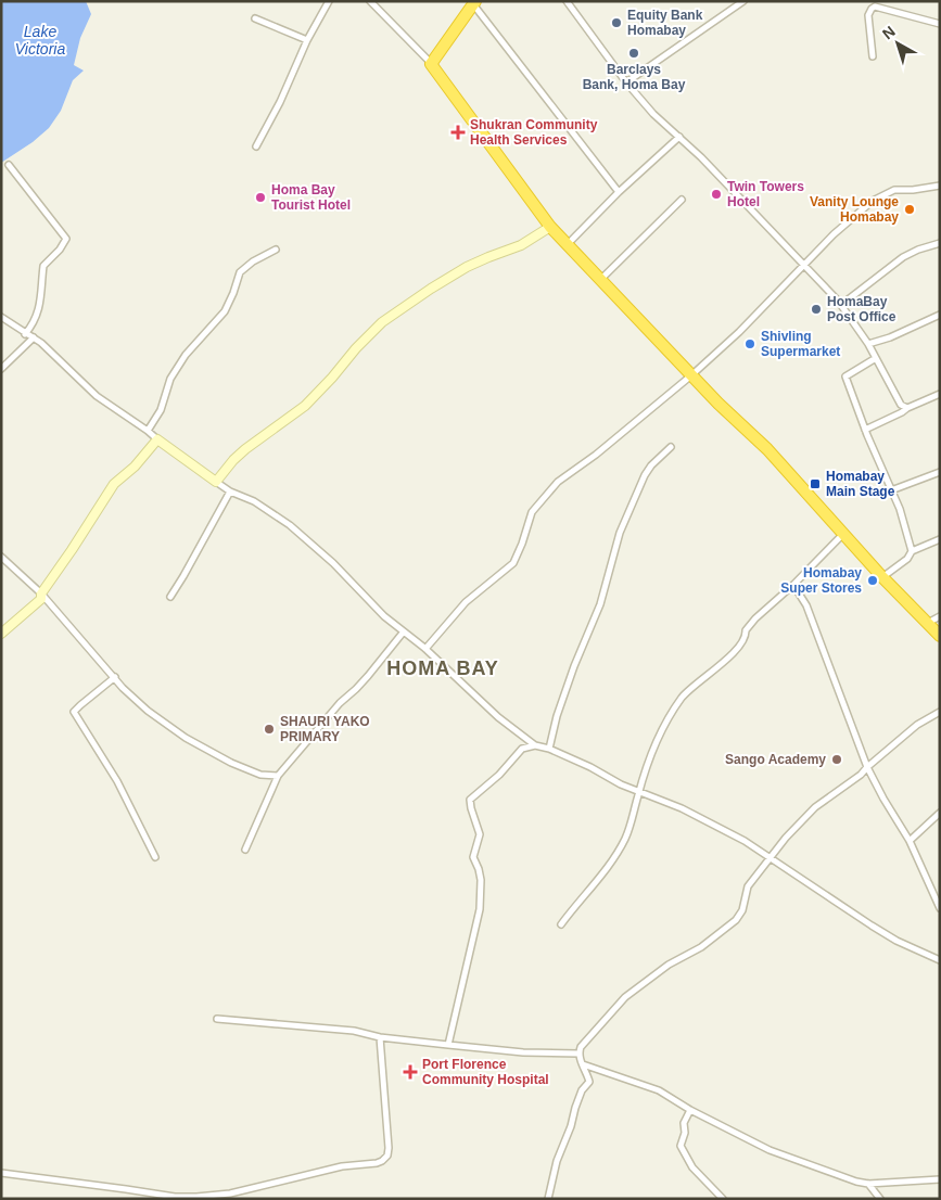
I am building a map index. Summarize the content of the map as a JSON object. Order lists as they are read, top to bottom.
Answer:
{
  "districts": ["HOMA BAY"],
  "water": ["Lake Victoria"],
  "places": {
    "other": [
      "Equity Bank Homabay",
      "Barclays Bank, Homa Bay",
      "Twin Towers Hotel",
      "Homa Bay Tourist Hotel",
      "Vanity Lounge Homabay",
      "HomaBay Post Office",
      "Shivling Supermarket",
      "Homabay Super Stores",
      "SHAURI YAKO PRIMARY",
      "Sango Academy"
    ],
    "health": ["Shukran Community Health Services", "Port Florence Community Hospital"],
    "transit": ["Homabay Main Stage"]
  },
  "north": "top left"
}
